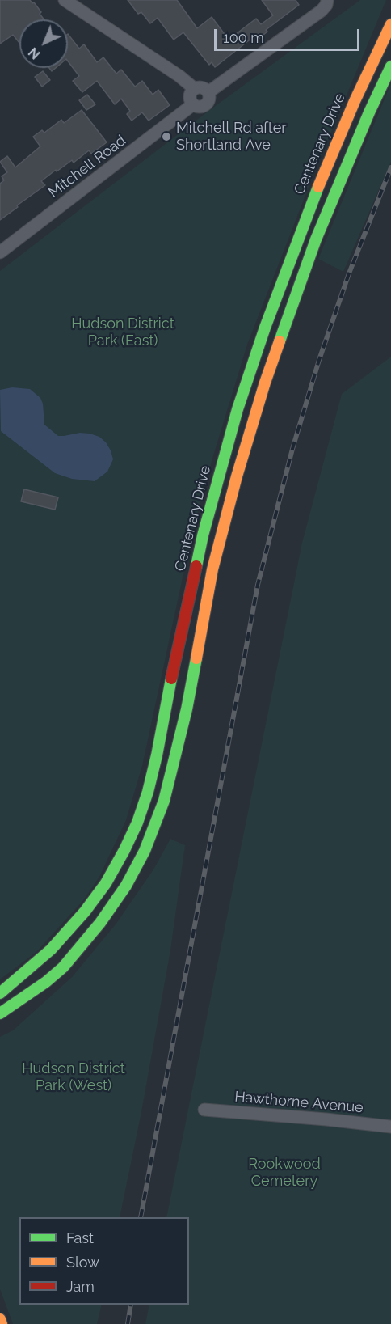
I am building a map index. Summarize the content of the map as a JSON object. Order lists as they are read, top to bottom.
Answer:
{
  "streets": {
    "main road": ["Centenary Drive"],
    "street": ["Mitchell Road", "Hawthorne Avenue"]
  },
  "parks": ["Hudson District Park (East)", "Hudson District Park (West)", "Rookwood Cemetery"],
  "places": ["Mitchell Rd after Shortland Ave"],
  "legend": ["Fast", "Slow", "Jam"],
  "scale_bar": "100 m",
  "north": "bottom left"
}
